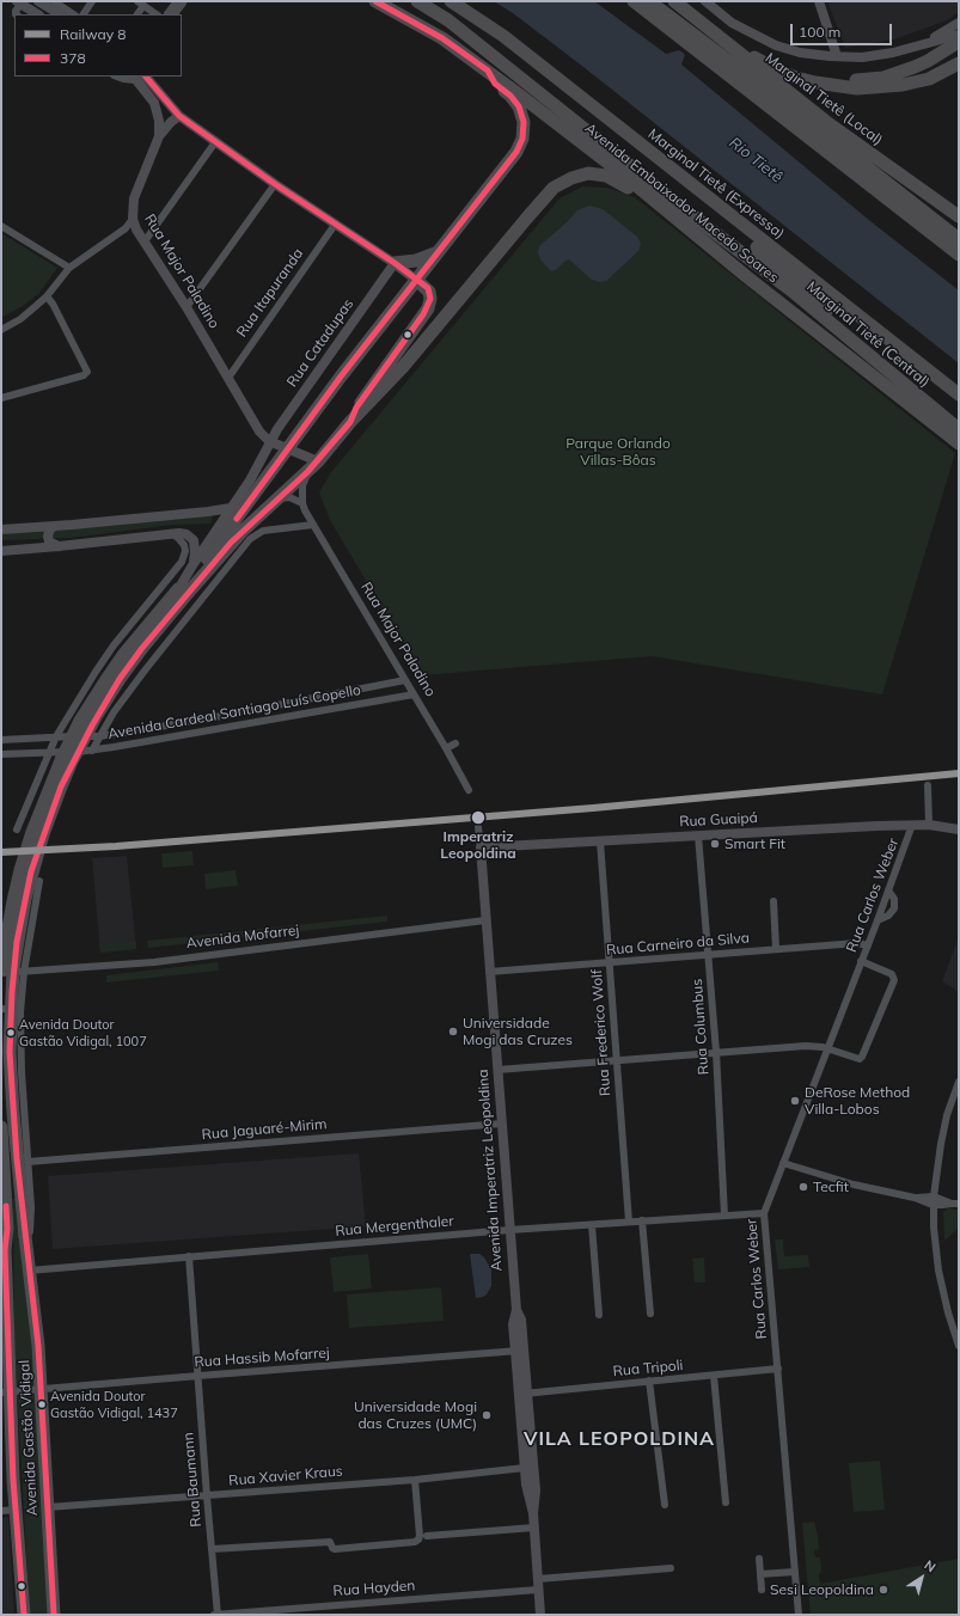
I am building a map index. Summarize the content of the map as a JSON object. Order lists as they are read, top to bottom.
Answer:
{
  "streets": {
    "highway": [
      "Marginal Tietê (Local)",
      "Marginal Tietê (Expressa)",
      "Avenida Embaixador Macedo Soares",
      "Marginal Tietê (Central)",
      "Avenida Gastão Vidigal"
    ],
    "main road": [
      "Rua Major Paladino",
      "Rua Catadupas",
      "Rua Guaipá",
      "Avenida Imperatriz Leopoldina"
    ],
    "street": [
      "Rua Itapuranda",
      "Avenida Cardeal Santiago Luís Copello",
      "Rua Carlos Weber",
      "Avenida Mofarrej",
      "Rua Carneiro da Silva",
      "Rua Columbus",
      "Rua Frederico Wolf",
      "Rua Jaguaré-Mirim",
      "Rua Mergenthaler",
      "Rua Hassib Mofarrej",
      "Rua Tripoli",
      "Rua Xavier Kraus",
      "Rua Baumann",
      "Rua Hayden"
    ]
  },
  "crossings": [
    ["Rua Major Paladino", "Rua Itapuranda"],
    ["Rua Major Paladino", "Rua Catadupas"],
    ["Rua Major Paladino", "Avenida Cardeal Santiago Luís Copello"],
    ["Rua Guaipá", "Rua Carlos Weber"],
    ["Rua Guaipá", "Rua Columbus"],
    ["Rua Guaipá", "Rua Frederico Wolf"],
    ["Rua Guaipá", "Avenida Imperatriz Leopoldina"],
    ["Rua Carlos Weber", "Rua Carneiro da Silva"],
    ["Rua Carlos Weber", "Rua Mergenthaler"],
    ["Rua Carlos Weber", "Rua Tripoli"],
    ["Avenida Mofarrej", "Avenida Imperatriz Leopoldina"],
    ["Avenida Mofarrej", "Avenida Gastão Vidigal"],
    ["Rua Carneiro da Silva", "Rua Columbus"],
    ["Rua Carneiro da Silva", "Rua Frederico Wolf"],
    ["Rua Carneiro da Silva", "Avenida Imperatriz Leopoldina"],
    ["Rua Columbus", "Rua Mergenthaler"],
    ["Rua Frederico Wolf", "Rua Mergenthaler"],
    ["Rua Jaguaré-Mirim", "Avenida Imperatriz Leopoldina"],
    ["Rua Jaguaré-Mirim", "Avenida Gastão Vidigal"],
    ["Avenida Imperatriz Leopoldina", "Rua Mergenthaler"],
    ["Avenida Imperatriz Leopoldina", "Rua Hassib Mofarrej"],
    ["Avenida Imperatriz Leopoldina", "Rua Tripoli"],
    ["Avenida Imperatriz Leopoldina", "Rua Xavier Kraus"],
    ["Avenida Imperatriz Leopoldina", "Rua Hayden"],
    ["Rua Mergenthaler", "Avenida Gastão Vidigal"],
    ["Rua Mergenthaler", "Rua Baumann"],
    ["Rua Hassib Mofarrej", "Avenida Gastão Vidigal"],
    ["Rua Hassib Mofarrej", "Rua Baumann"],
    ["Avenida Gastão Vidigal", "Rua Xavier Kraus"],
    ["Rua Xavier Kraus", "Rua Baumann"],
    ["Rua Baumann", "Rua Hayden"]
  ],
  "districts": ["VILA LEOPOLDINA"],
  "water": ["Rio Tietê"],
  "parks": ["Parque Orlando Villas-Bôas"],
  "places": [
    "Imperatriz Leopoldina",
    "Smart Fit",
    "Universidade Mogi das Cruzes",
    "Avenida Doutor Gastão Vidigal, 1007",
    "DeRose Method Villa-Lobos",
    "Tecfit",
    "Avenida Doutor Gastão Vidigal, 1437",
    "Universidade Mogi das Cruzes (UMC)",
    "Sesi Leopoldina"
  ],
  "lines": ["transit line 378", "rail line 8"],
  "legend": ["Railway 8", "378"],
  "scale_bar": "100 m",
  "north": "top right"
}
